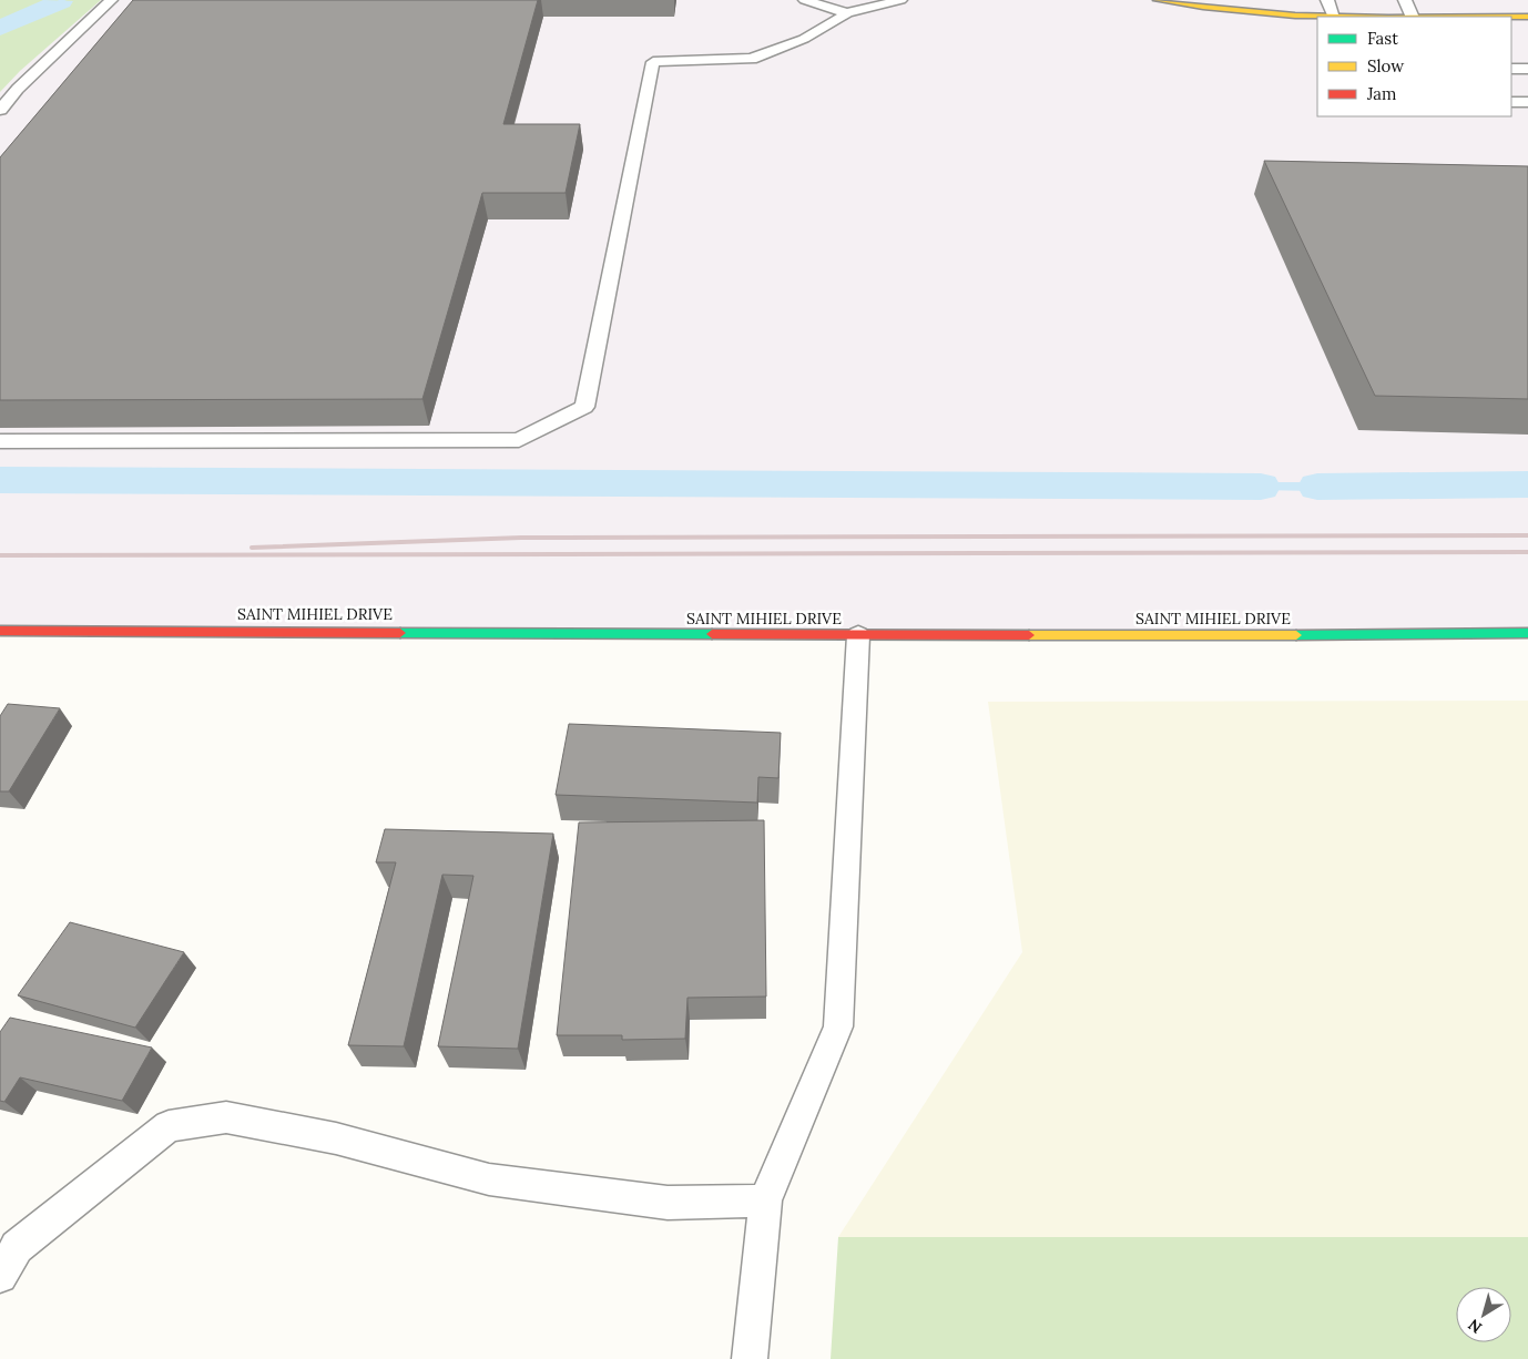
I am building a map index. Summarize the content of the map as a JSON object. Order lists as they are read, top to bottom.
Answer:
{
  "streets": {
    "main road": ["SAINT MIHIEL DRIVE"]
  },
  "legend": ["Fast", "Slow", "Jam"],
  "north": "bottom left"
}
